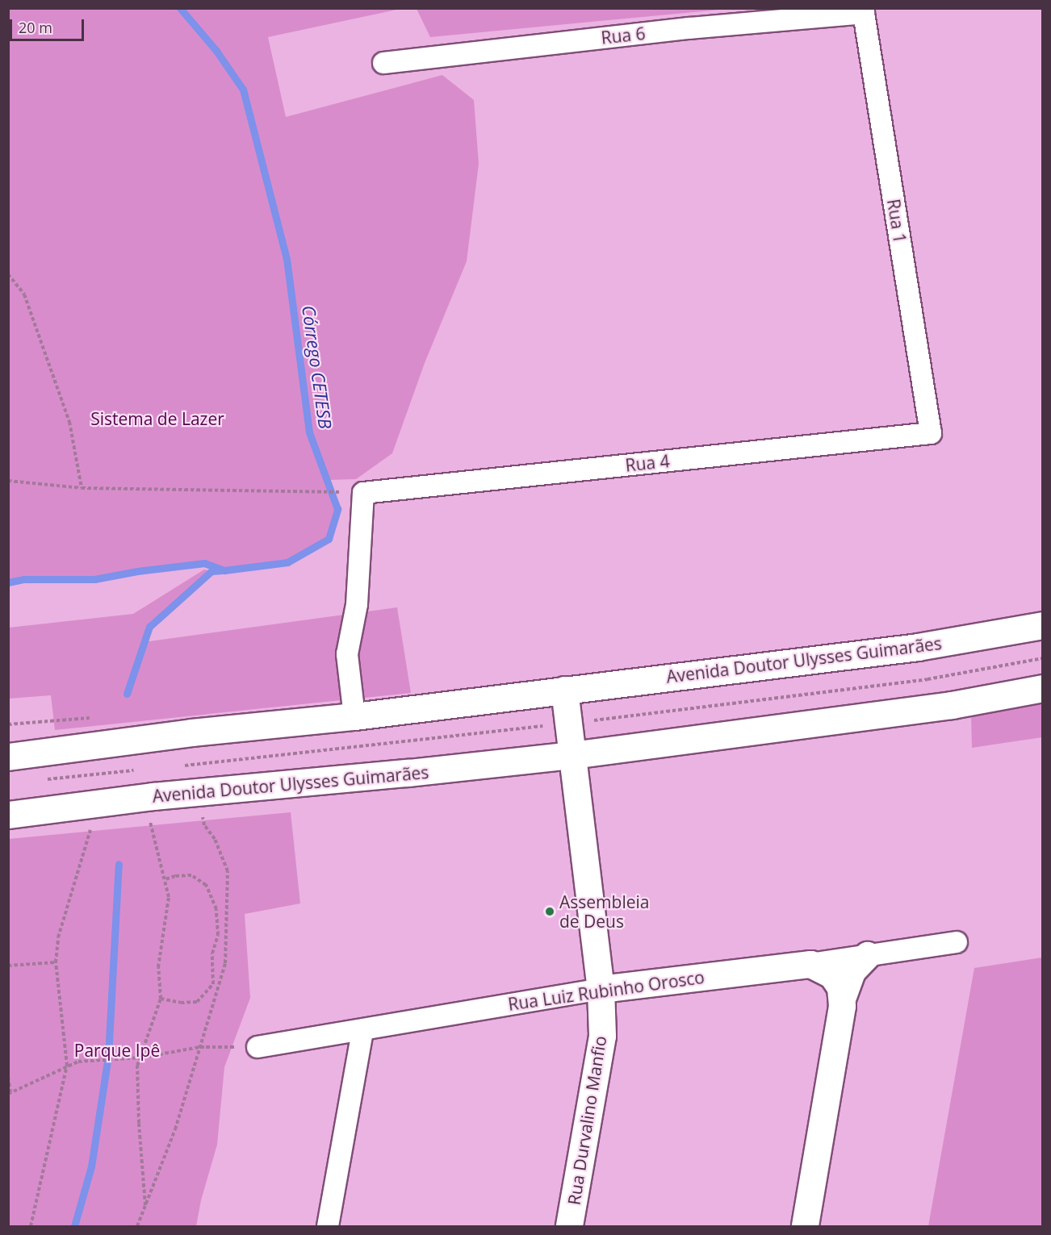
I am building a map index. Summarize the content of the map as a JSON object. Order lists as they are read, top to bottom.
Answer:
{
  "streets": {
    "main road": ["Avenida Doutor Ulysses Guimarães", "Rua Luiz Rubinho Orosco", "Rua Durvalino Manfio"],
    "street": ["Rua 6", "Rua 1", "Rua 4"]
  },
  "crossings": [
    ["Rua 6", "Rua 1"],
    ["Rua 1", "Rua 4"],
    ["Avenida Doutor Ulysses Guimarães", "Rua Durvalino Manfio"],
    ["Rua Luiz Rubinho Orosco", "Rua Durvalino Manfio"]
  ],
  "water": ["Córrego CETESB"],
  "parks": ["Sistema de Lazer", "Parque Ipê"],
  "places": ["Assembleia de Deus"],
  "scale_bar": "20 m"
}
